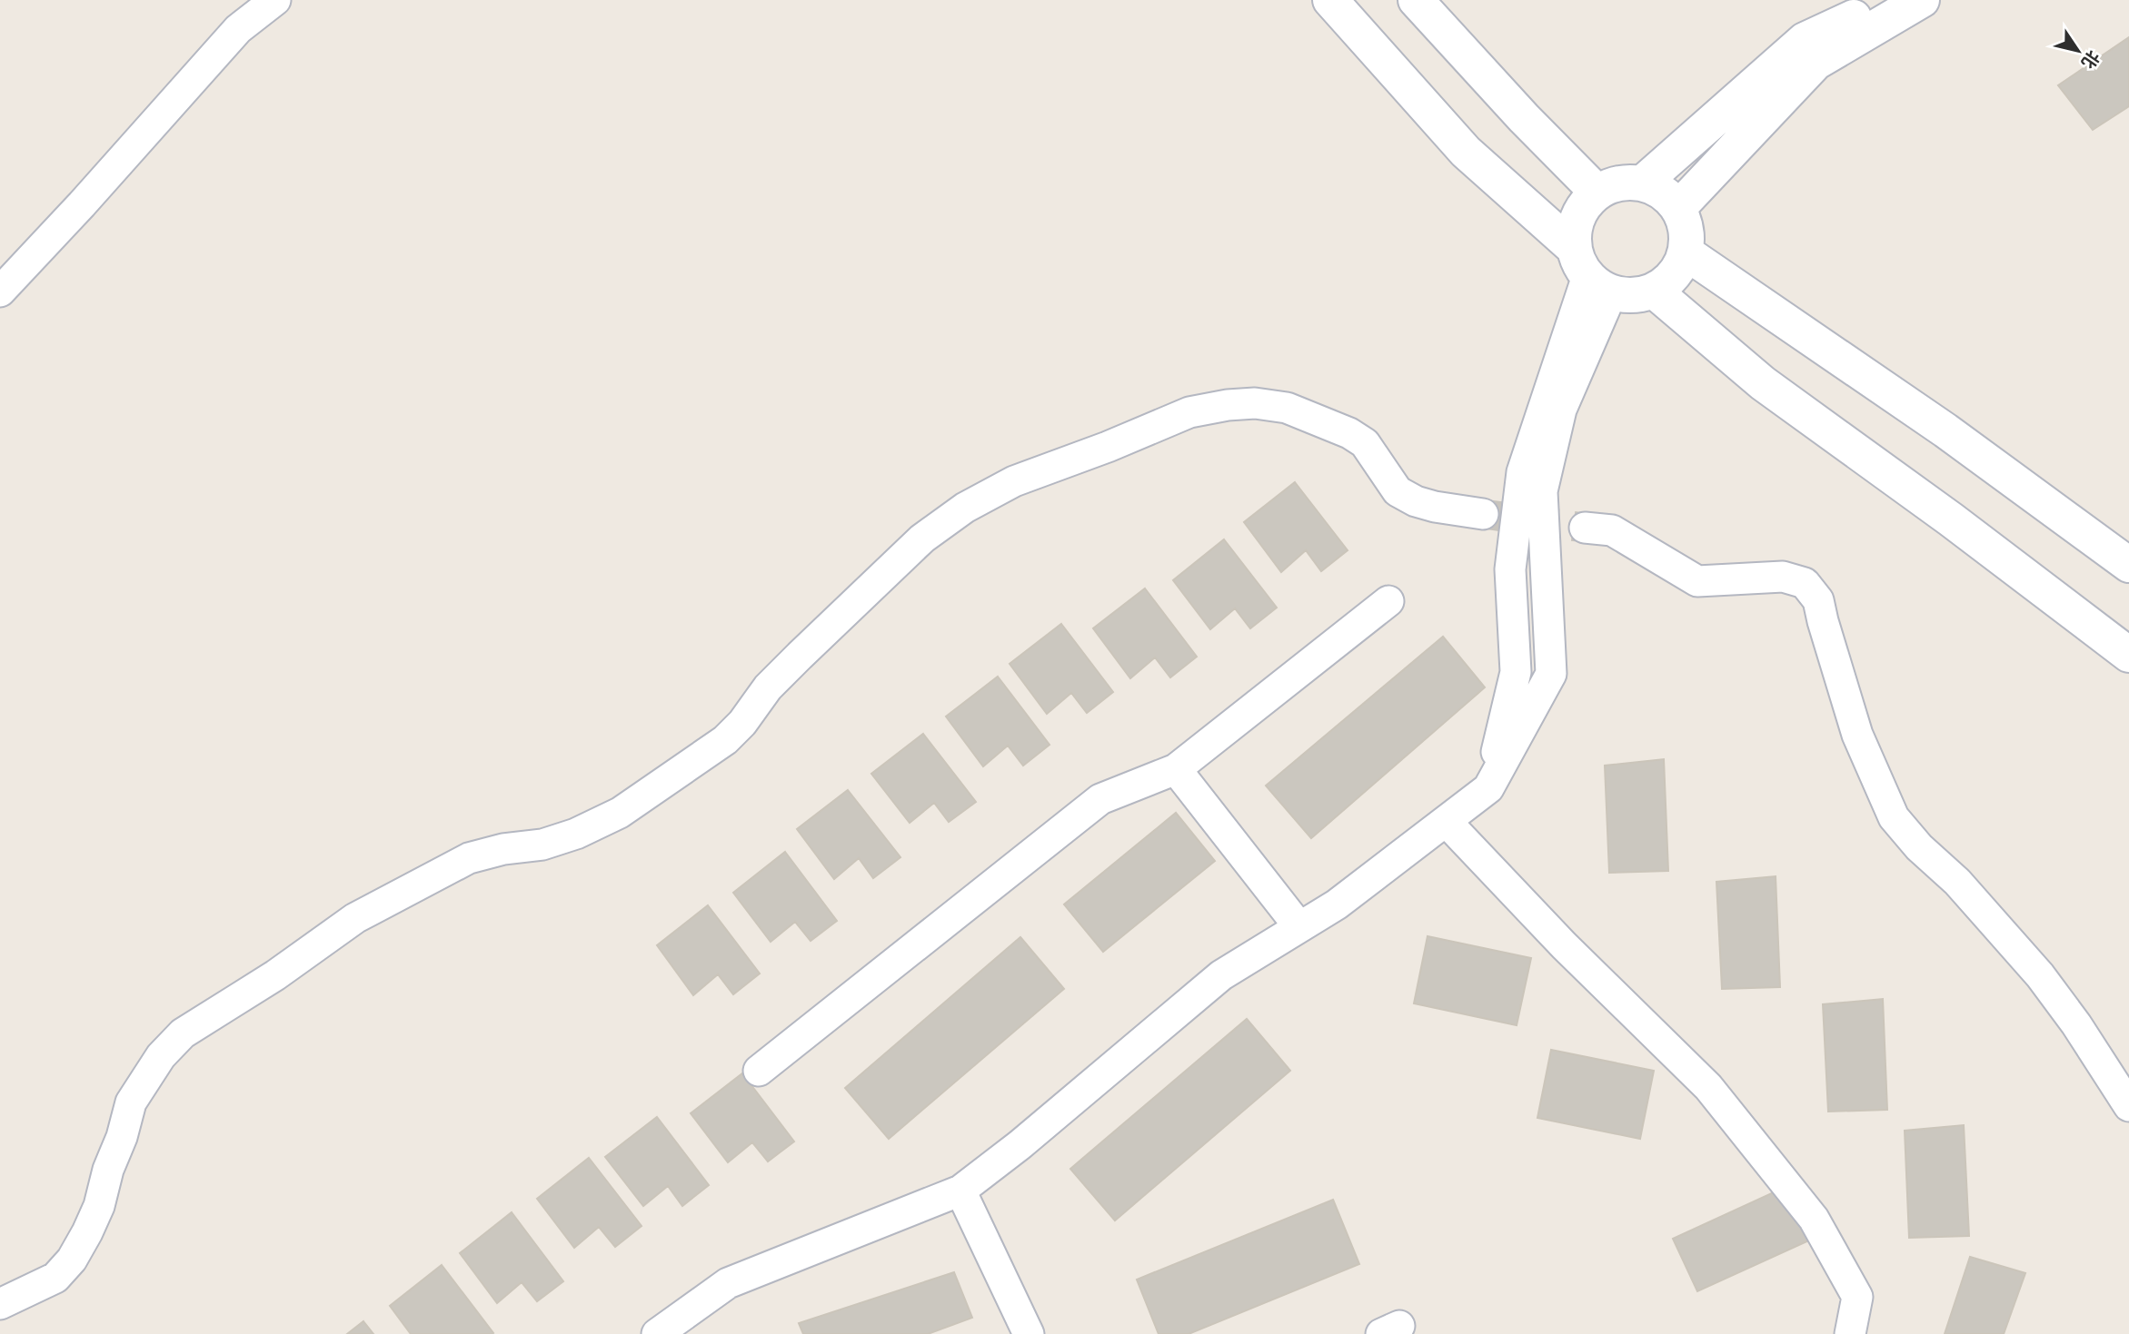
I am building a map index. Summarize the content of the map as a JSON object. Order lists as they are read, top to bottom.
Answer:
{
  "north": "bottom right"
}
